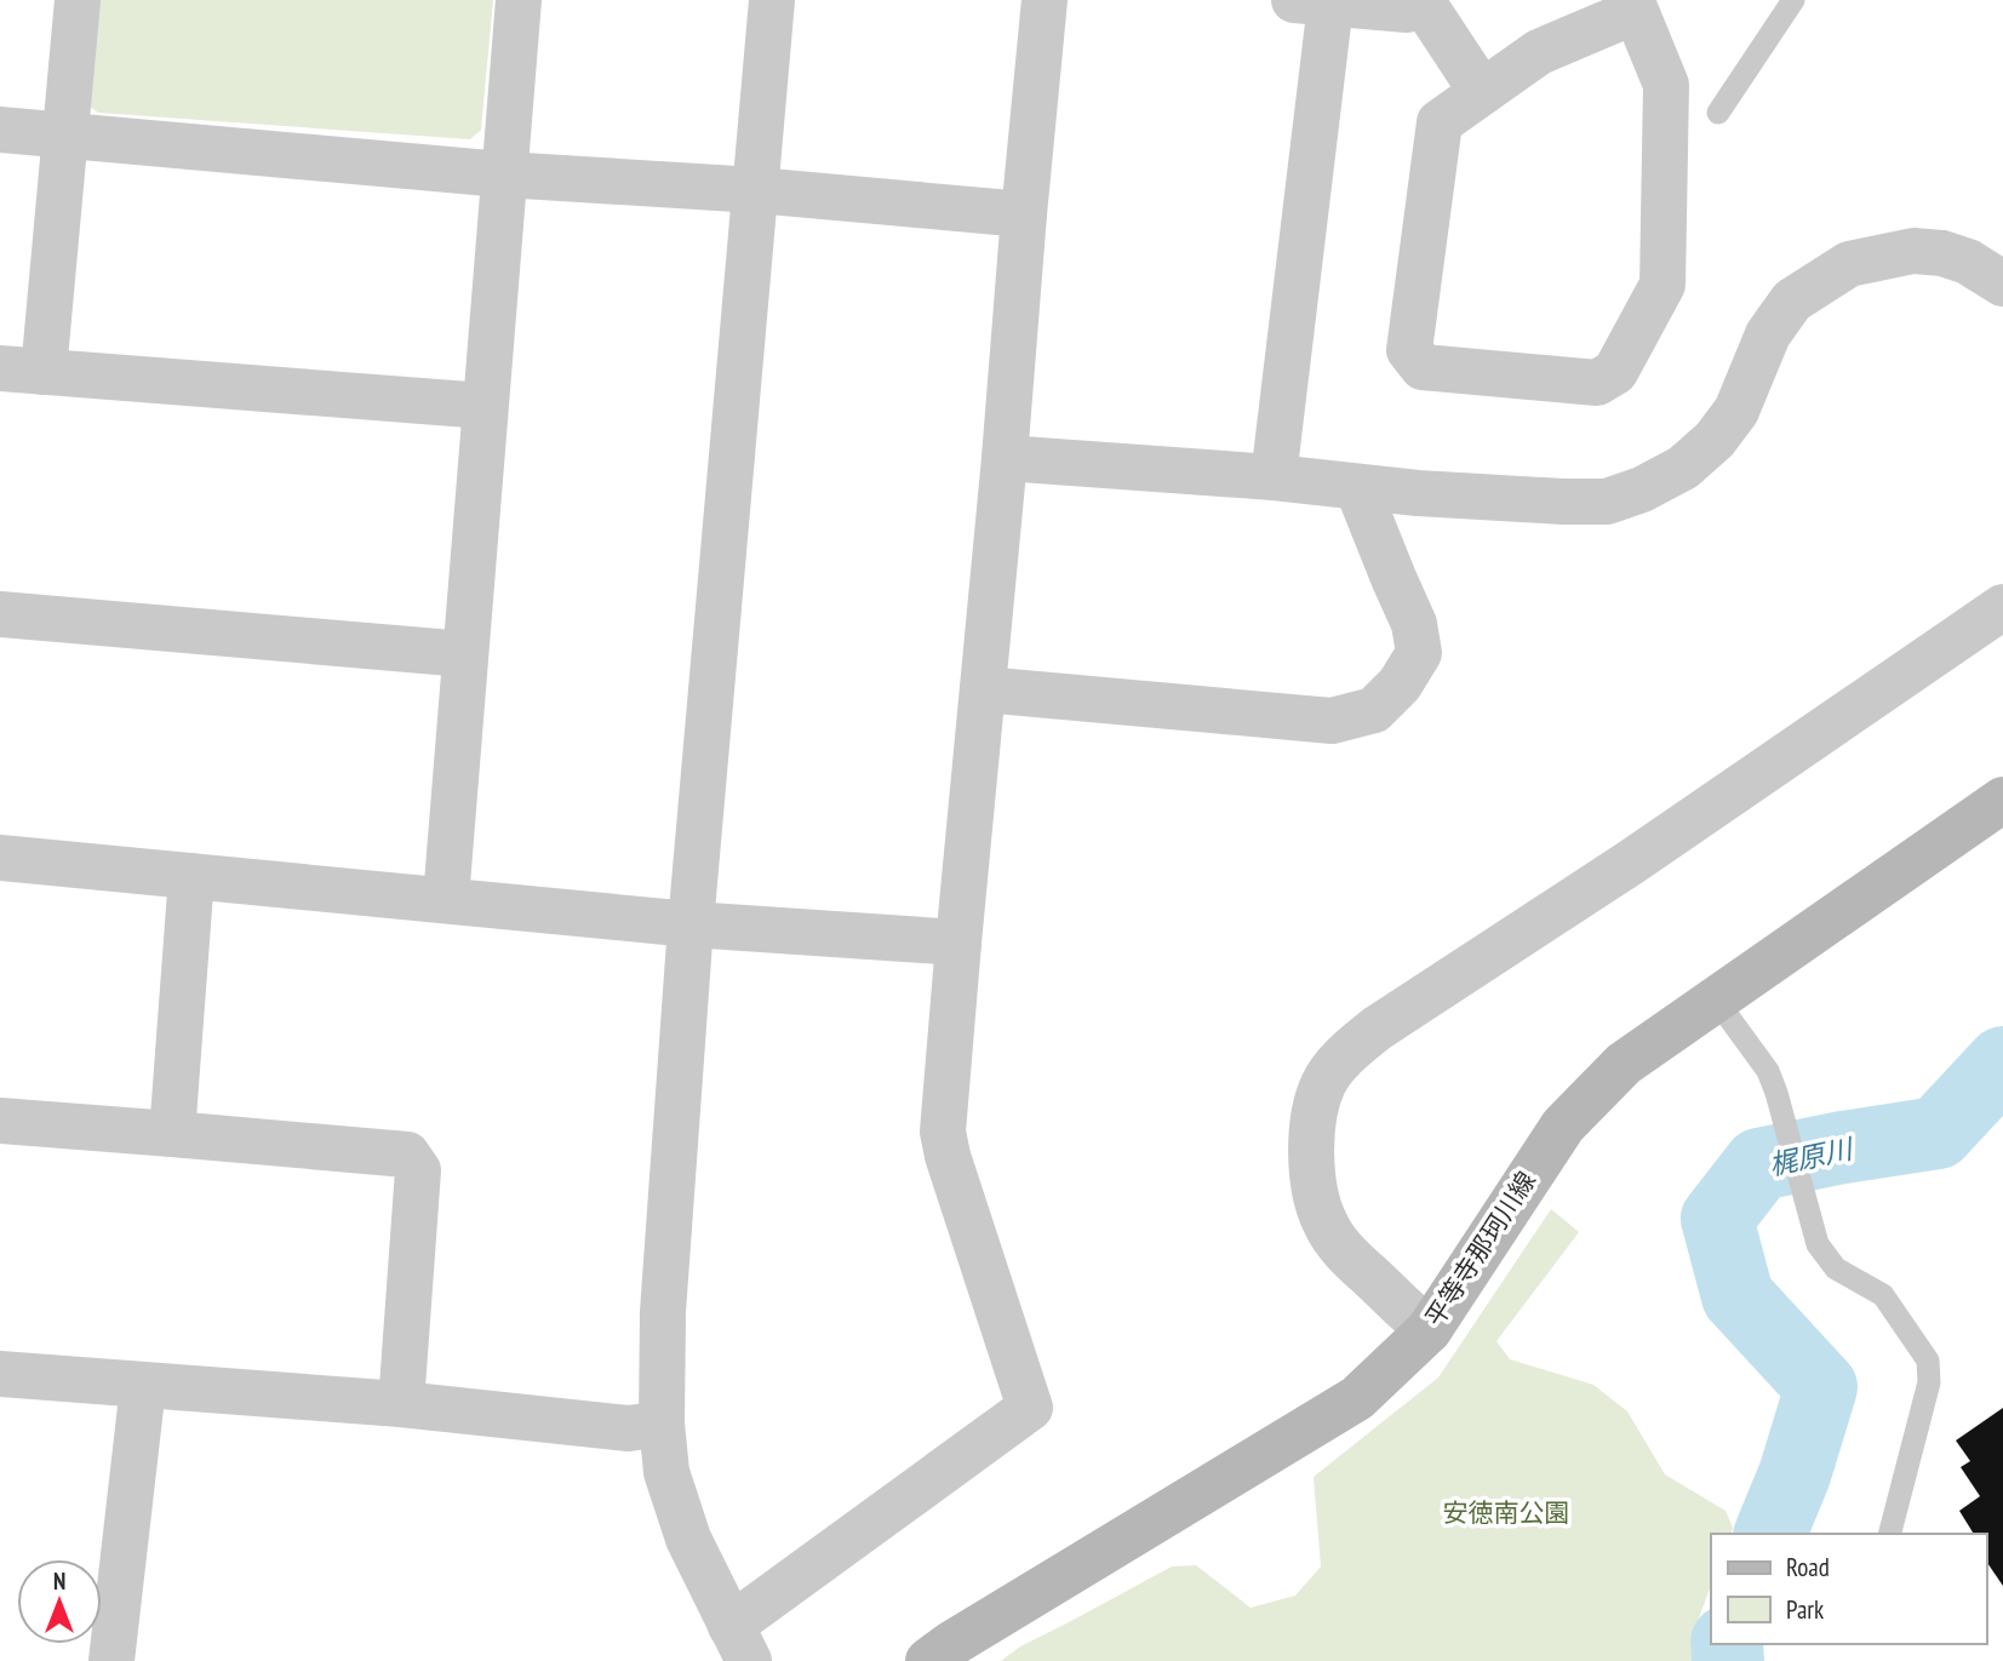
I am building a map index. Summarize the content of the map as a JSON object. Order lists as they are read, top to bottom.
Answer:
{
  "streets": {
    "main road": ["平等寺那珂川線"]
  },
  "water": ["梶原川"],
  "parks": ["安徳南公園"],
  "legend": ["Road", "Park"],
  "north": "top"
}
